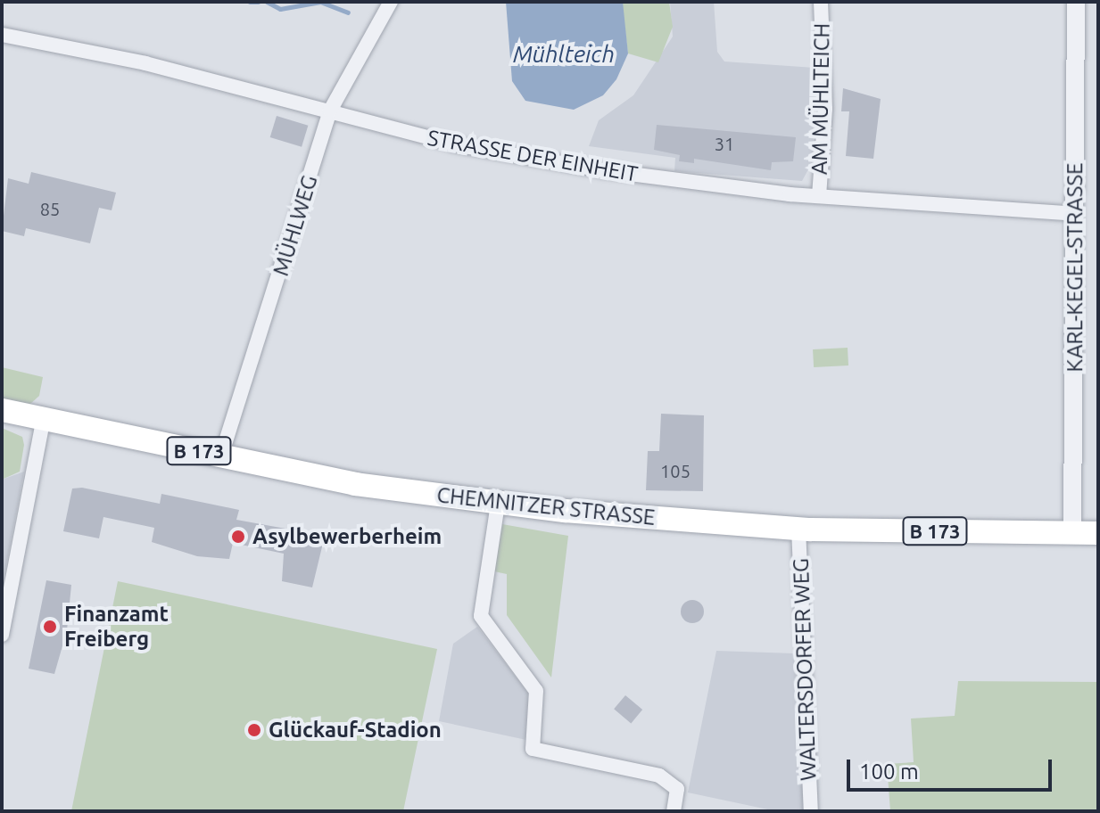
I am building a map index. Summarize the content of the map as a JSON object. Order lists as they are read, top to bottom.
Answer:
{
  "streets": {
    "main road": ["B 173", "CHEMNITZER STRASSE"],
    "street": [
      "AM MÜHLTEICH",
      "STRASSE DER EINHEIT",
      "MÜHLWEG",
      "KARL-KEGEL-STRASSE",
      "WALTERSDORFER WEG"
    ]
  },
  "crossings": [
    ["AM MÜHLTEICH", "STRASSE DER EINHEIT"],
    ["STRASSE DER EINHEIT", "MÜHLWEG"],
    ["STRASSE DER EINHEIT", "KARL-KEGEL-STRASSE"],
    ["MÜHLWEG", "CHEMNITZER STRASSE"],
    ["KARL-KEGEL-STRASSE", "CHEMNITZER STRASSE"],
    ["CHEMNITZER STRASSE", "WALTERSDORFER WEG"]
  ],
  "water": ["Mühlteich"],
  "places": ["Asylbewerberheim", "Finanzamt Freiberg", "Glückauf-Stadion"],
  "house_numbers": ["31", "85", "105"],
  "scale_bar": "100 m"
}
